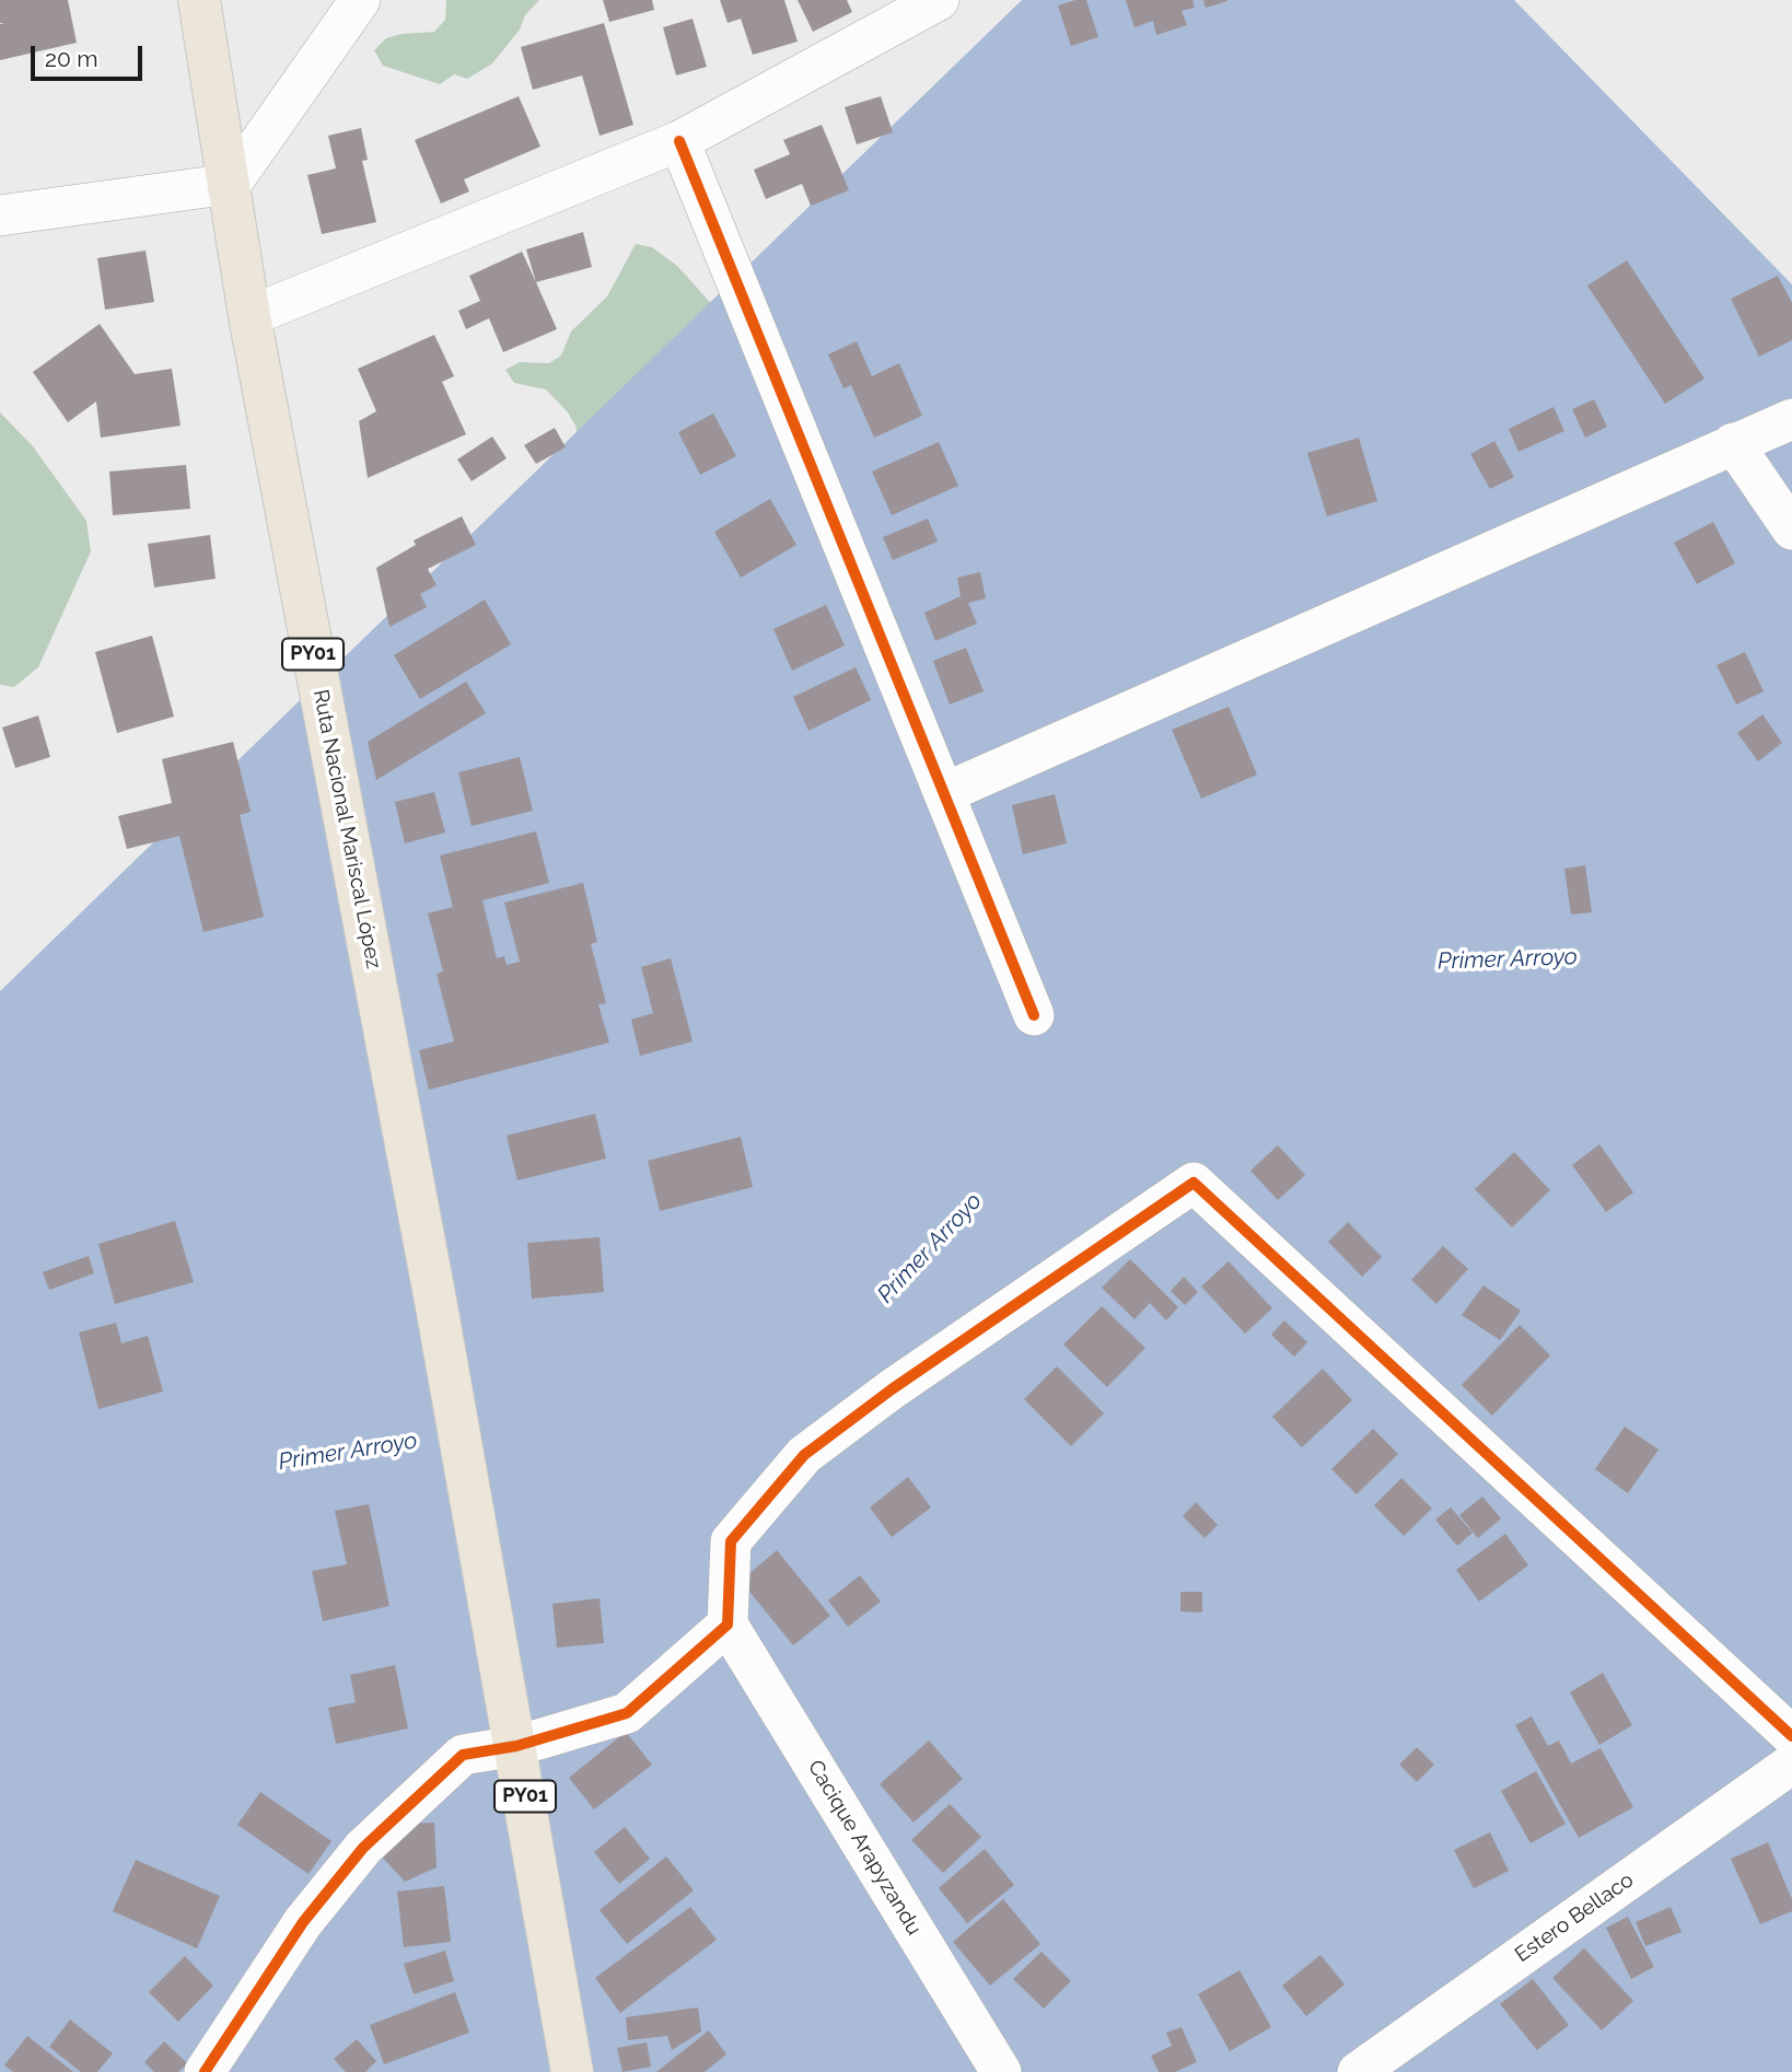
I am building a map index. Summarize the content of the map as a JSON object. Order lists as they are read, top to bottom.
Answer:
{
  "streets": {
    "highway": ["PY01", "Ruta Nacional Mariscal López"],
    "street": ["Cacique Arapyzandu", "Estero Bellaco"]
  },
  "crossings": [
    ["PY01", "Ruta Nacional Mariscal López"]
  ],
  "water": ["Primer Arroyo"],
  "scale_bar": "20 m"
}
